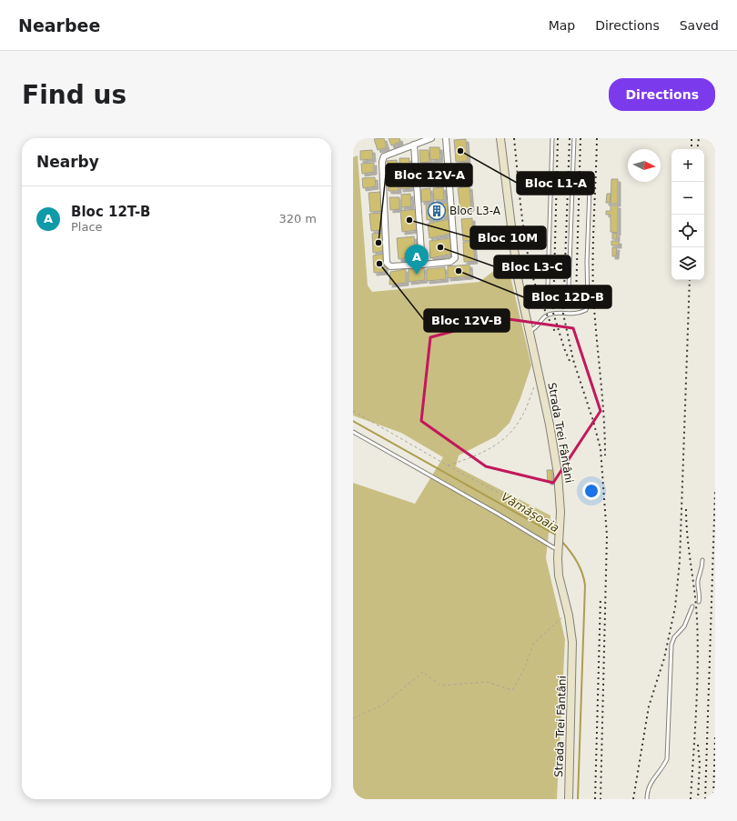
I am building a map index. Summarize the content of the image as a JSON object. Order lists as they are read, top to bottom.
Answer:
{
  "streets": {
    "main road": ["Strada Trei Fântâni"]
  },
  "water": ["Vămășoaia"],
  "places": {
    "other": [
      "Bloc L1-A",
      "Bloc 10M",
      "Bloc 12V-A",
      "Bloc L3-C",
      "Bloc 12V-B",
      "Bloc 12D-B"
    ],
    "building": ["Bloc L3-A"]
  },
  "north": "right",
  "page": {
    "header": "Nearbee",
    "nav": ["Map", "Directions", "Saved"],
    "buttons": "Directions",
    "title": "Find us",
    "heading": "Nearby",
    "map_buttons": ["+", "−"],
    "list": [
      {
        "mark": "A",
        "name": "Bloc 12T-B",
        "note": "Place",
        "value": "320 m"
      }
    ],
    "pins": "A"
  }
}
